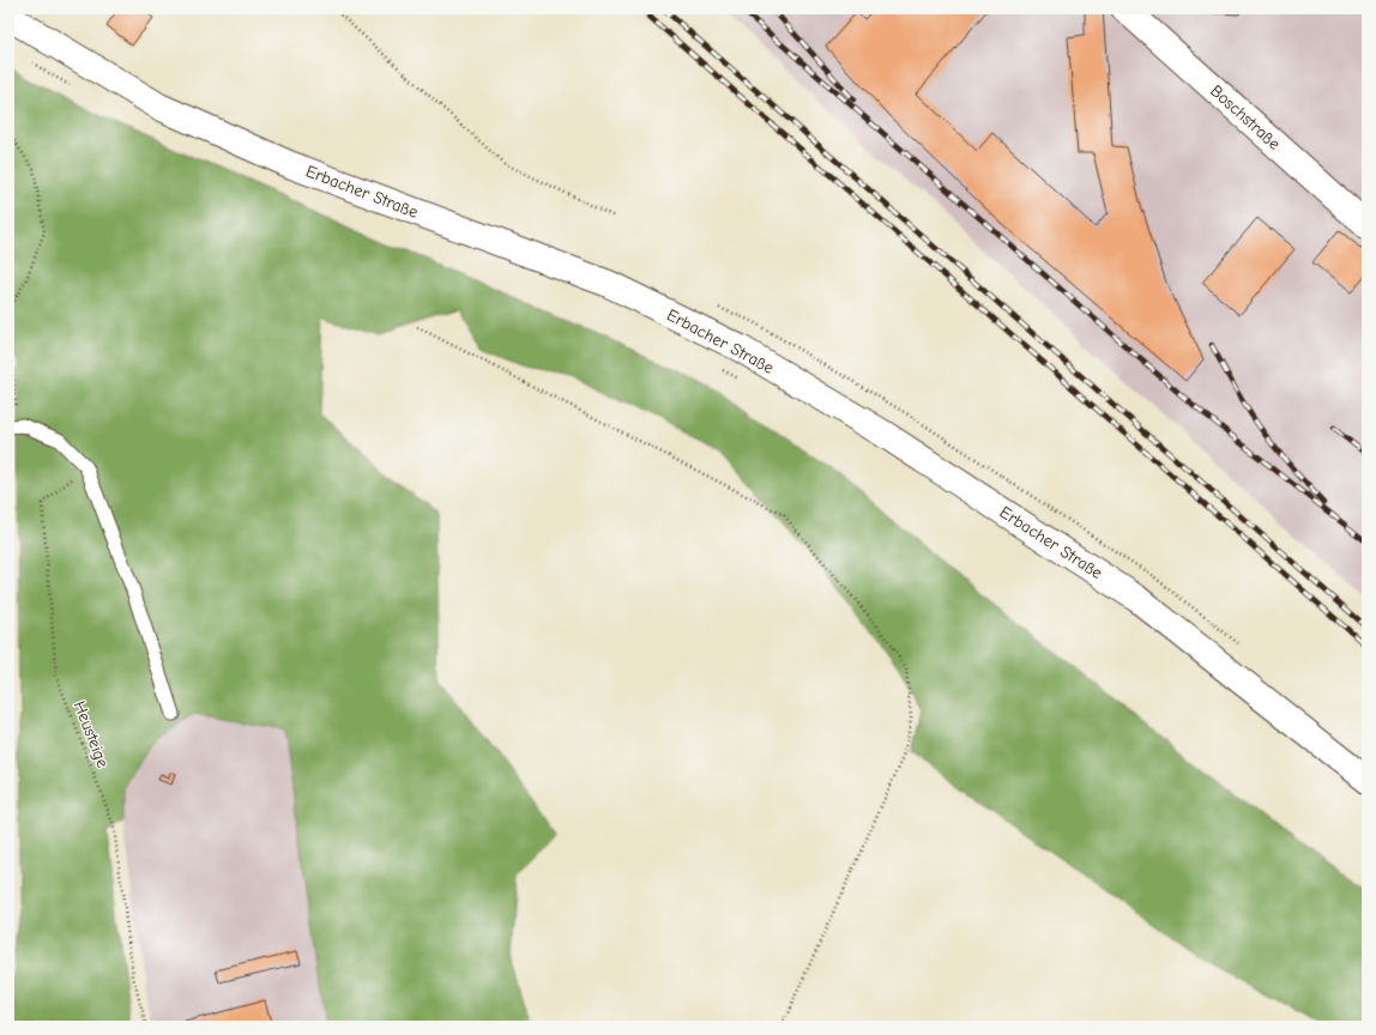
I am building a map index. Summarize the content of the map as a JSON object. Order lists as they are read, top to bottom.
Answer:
{
  "streets": {
    "main road": ["Boschstraße", "Erbacher Straße"],
    "path": ["Heusteige"]
  }
}
